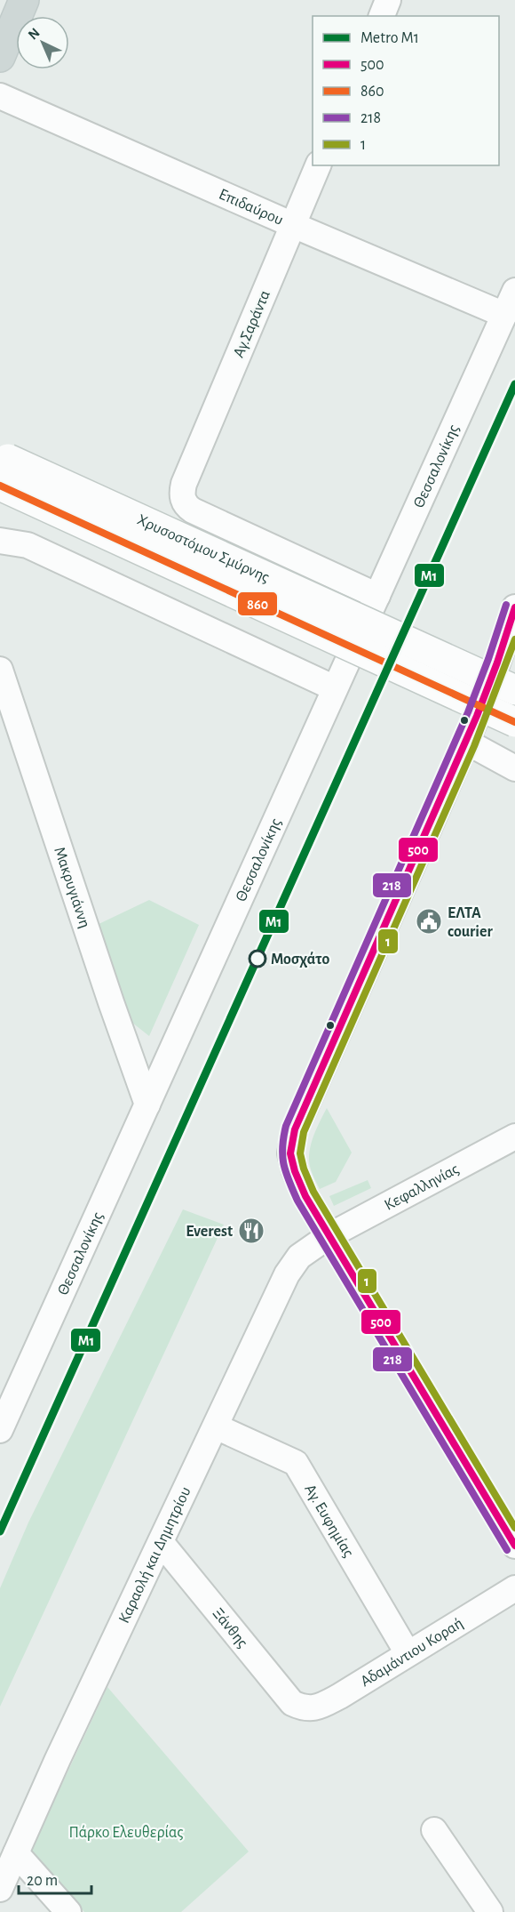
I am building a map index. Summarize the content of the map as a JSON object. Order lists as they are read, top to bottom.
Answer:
{
  "streets": {
    "main road": ["Χρυσοστόμου Σμύρνης"],
    "street": [
      "Επιδαύρου",
      "Αγ.Σαράντα",
      "Θεσσαλονίκης",
      "Μακρυγιάννη",
      "Κεφαλληνίας",
      "Αγ. Ευφημίας",
      "Καραολή και Δημητρίου",
      "Ξάνθης",
      "Αδαμάντιου Κοραή"
    ]
  },
  "crossings": [
    ["Επιδαύρου", "Αγ.Σαράντα"],
    ["Επιδαύρου", "Θεσσαλονίκης"],
    ["Αγ.Σαράντα", "Θεσσαλονίκης"],
    ["Θεσσαλονίκης", "Μακρυγιάννη"],
    ["Κεφαλληνίας", "Καραολή και Δημητρίου"],
    ["Αγ. Ευφημίας", "Καραολή και Δημητρίου"],
    ["Αγ. Ευφημίας", "Αδαμάντιου Κοραή"],
    ["Καραολή και Δημητρίου", "Ξάνθης"],
    ["Ξάνθης", "Αδαμάντιου Κοραή"]
  ],
  "parks": ["Πάρκο Ελευθερίας"],
  "places": {
    "public building": ["ΕΛΤΑ courier"],
    "other": ["Μοσχάτο"],
    "restaurant": ["Everest"]
  },
  "lines": [
    "metro line Μ1",
    "transit line 860",
    "transit line 218",
    "transit line 500",
    "transit line 1"
  ],
  "legend": [
    "Metro Μ1",
    "500",
    "860",
    "218",
    "1"
  ],
  "scale_bar": "20 m",
  "north": "top left"
}
